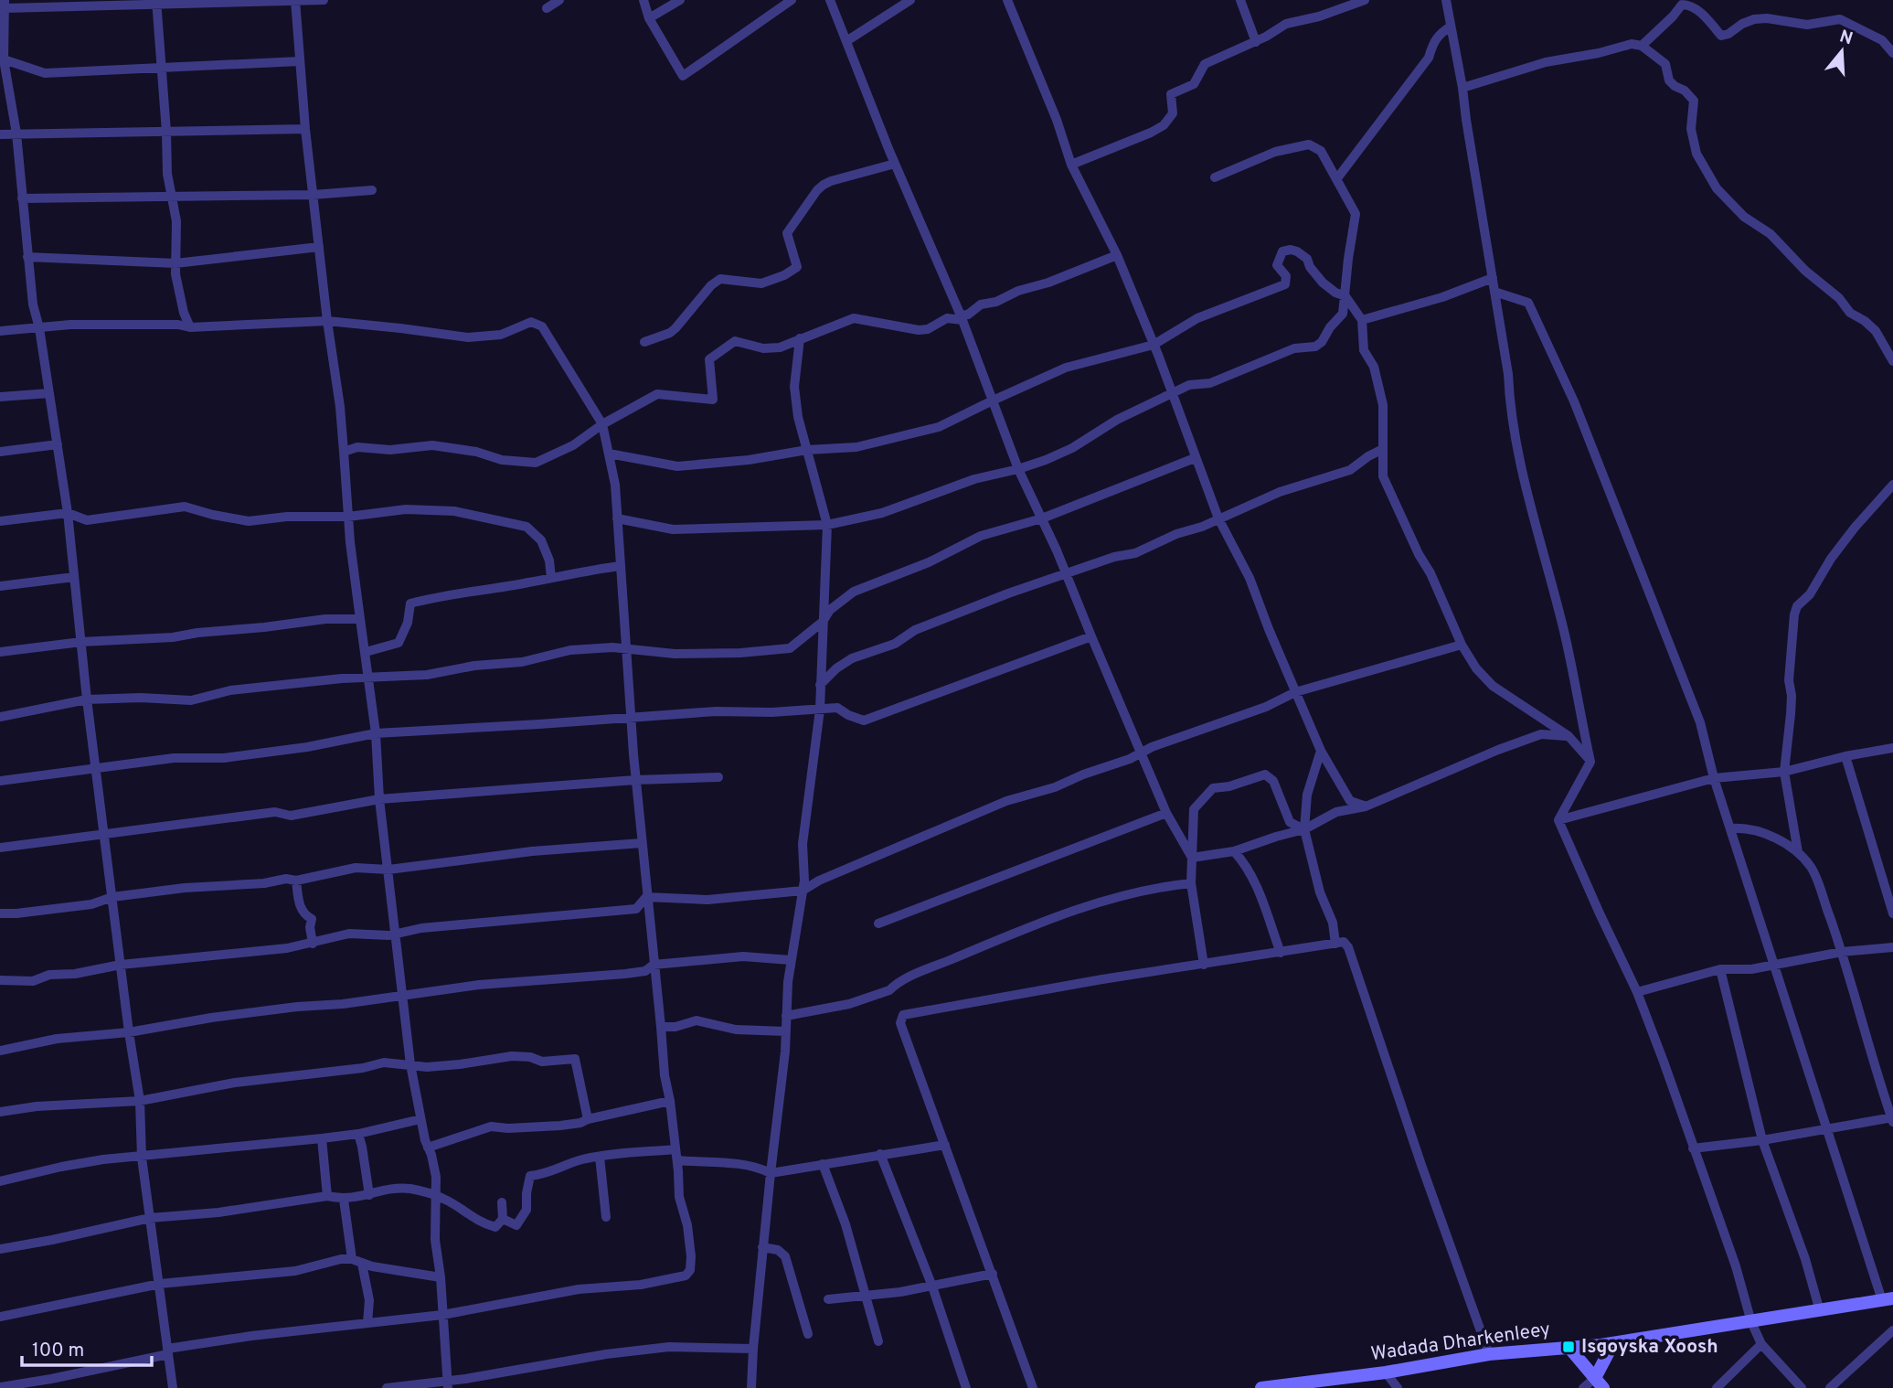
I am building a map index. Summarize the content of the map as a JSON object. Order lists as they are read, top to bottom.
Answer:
{
  "streets": {
    "main road": ["Wadada Dharkenleey"]
  },
  "places": {
    "transit": ["Isgoyska Xoosh"]
  },
  "scale_bar": "100 m",
  "north": "top"
}
